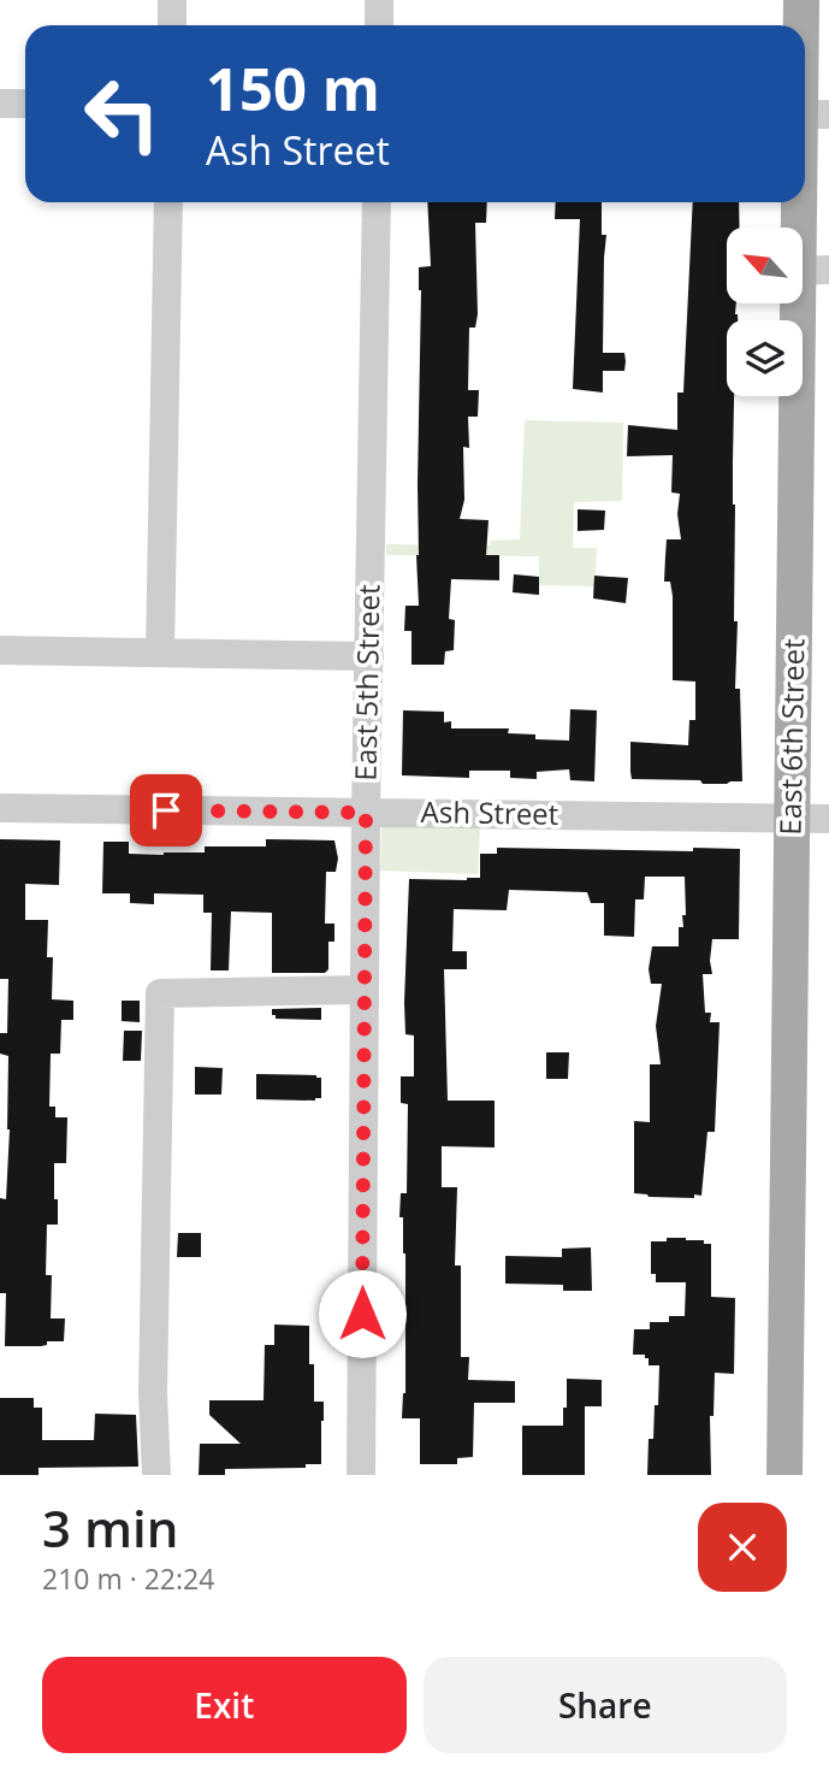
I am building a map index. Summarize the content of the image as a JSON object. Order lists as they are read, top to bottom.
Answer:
{
  "streets": {
    "main road": ["East 6th Street"],
    "street": ["East 5th Street", "Ash Street"]
  },
  "crossings": [
    ["East 5th Street", "Ash Street"],
    ["East 6th Street", "Ash Street"]
  ],
  "north": "top left",
  "page": {
    "turn": ["150 m", "Ash Street"],
    "heading": ["3 min", "210 m · 22:24"],
    "buttons": ["Exit", "Share"]
  }
}
